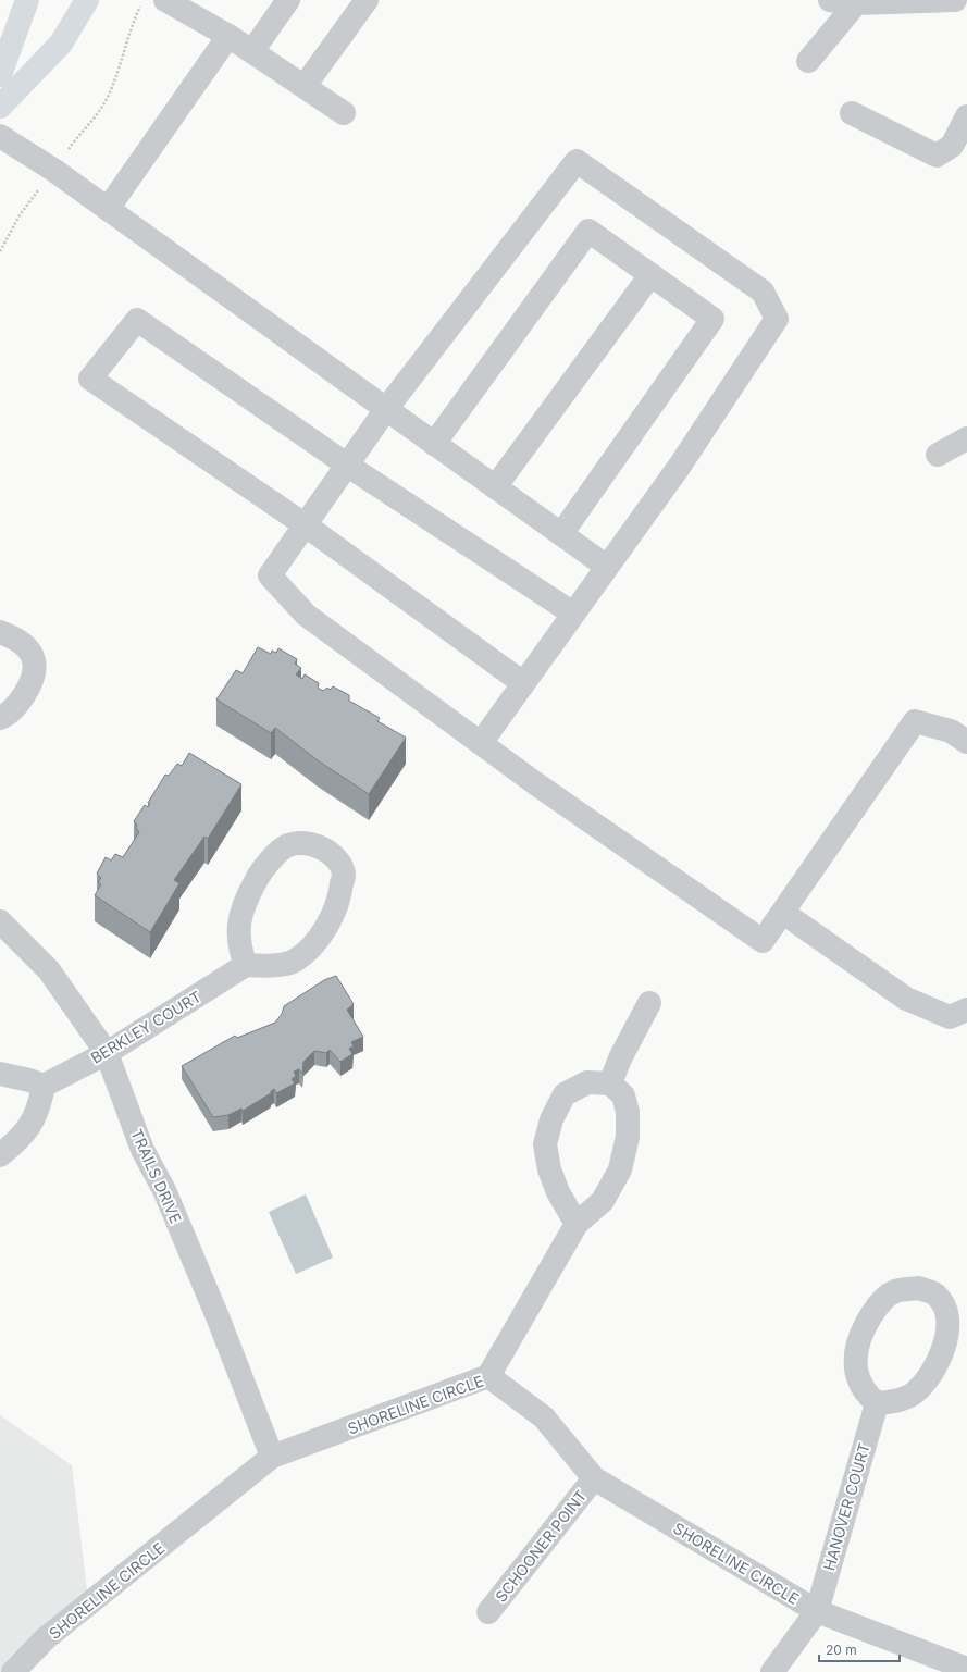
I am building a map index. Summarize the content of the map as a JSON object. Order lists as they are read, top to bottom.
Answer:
{
  "streets": {
    "street": [
      "BERKLEY COURT",
      "TRAILS DRIVE",
      "SHORELINE CIRCLE",
      "HANOVER COURT",
      "SCHOONER POINT"
    ]
  },
  "crossings": [
    ["BERKLEY COURT", "TRAILS DRIVE"],
    ["TRAILS DRIVE", "SHORELINE CIRCLE"],
    ["SHORELINE CIRCLE", "HANOVER COURT"],
    ["SHORELINE CIRCLE", "SCHOONER POINT"]
  ],
  "scale_bar": "20 m"
}
